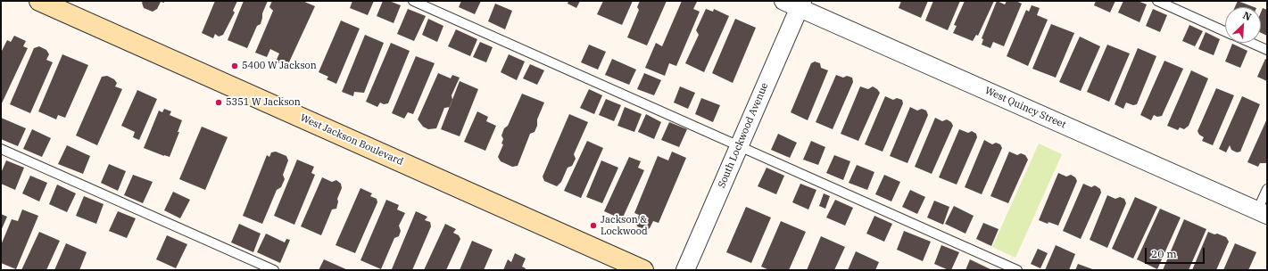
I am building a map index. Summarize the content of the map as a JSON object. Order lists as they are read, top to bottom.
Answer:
{
  "streets": {
    "street": ["West Quincy Street", "South Lockwood Avenue", "West Jackson Boulevard"]
  },
  "crossings": [
    ["West Quincy Street", "South Lockwood Avenue"]
  ],
  "places": ["5400 W Jackson", "5351 W Jackson", "Jackson & Lockwood"],
  "scale_bar": "20 m",
  "north": "top right"
}
